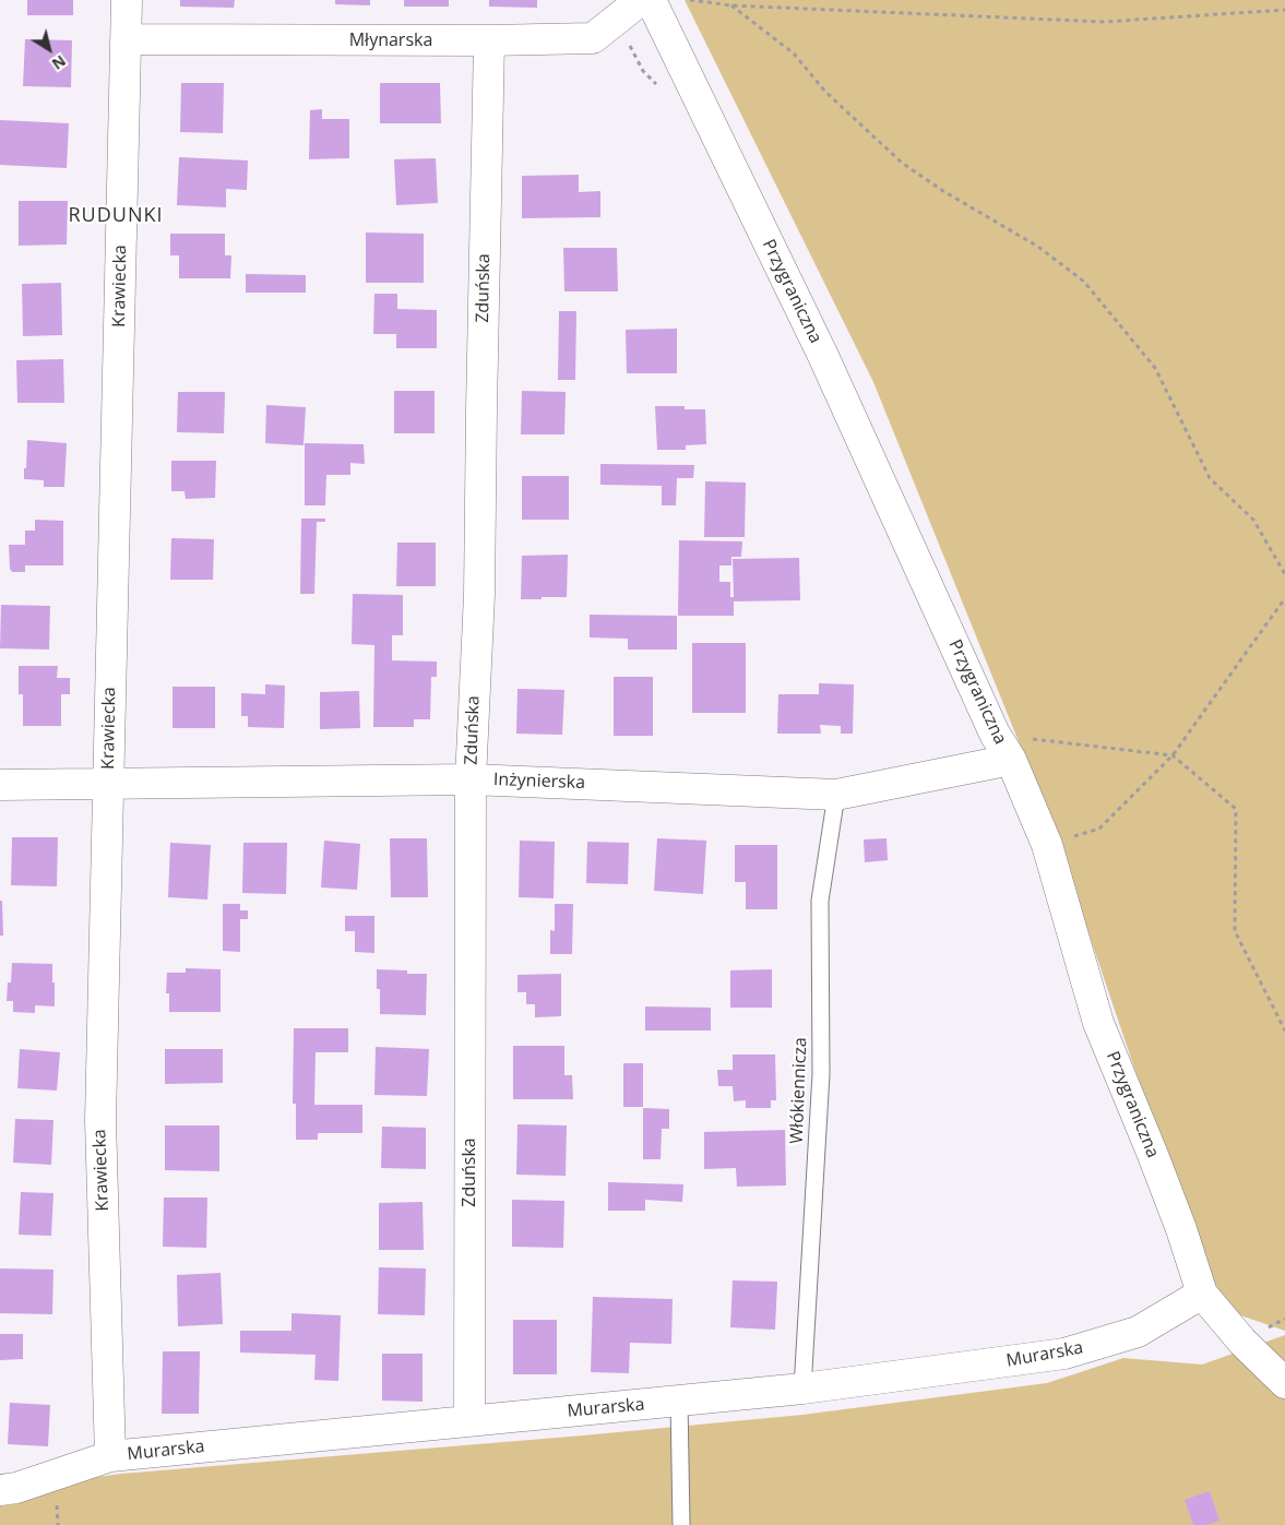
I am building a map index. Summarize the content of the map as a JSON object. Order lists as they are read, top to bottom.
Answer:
{
  "streets": {
    "street": [
      "Młynarska",
      "Krawiecka",
      "Zduńska",
      "Przygraniczna",
      "Inżynierska",
      "Murarska"
    ],
    "lane": ["Włókiennicza"]
  },
  "crossings": [
    ["Młynarska", "Krawiecka"],
    ["Młynarska", "Zduńska"],
    ["Krawiecka", "Inżynierska"],
    ["Krawiecka", "Murarska"],
    ["Zduńska", "Inżynierska"],
    ["Zduńska", "Murarska"],
    ["Przygraniczna", "Inżynierska"],
    ["Przygraniczna", "Murarska"],
    ["Inżynierska", "Włókiennicza"],
    ["Włókiennicza", "Murarska"]
  ],
  "districts": ["RUDUNKI"],
  "north": "bottom right"
}
